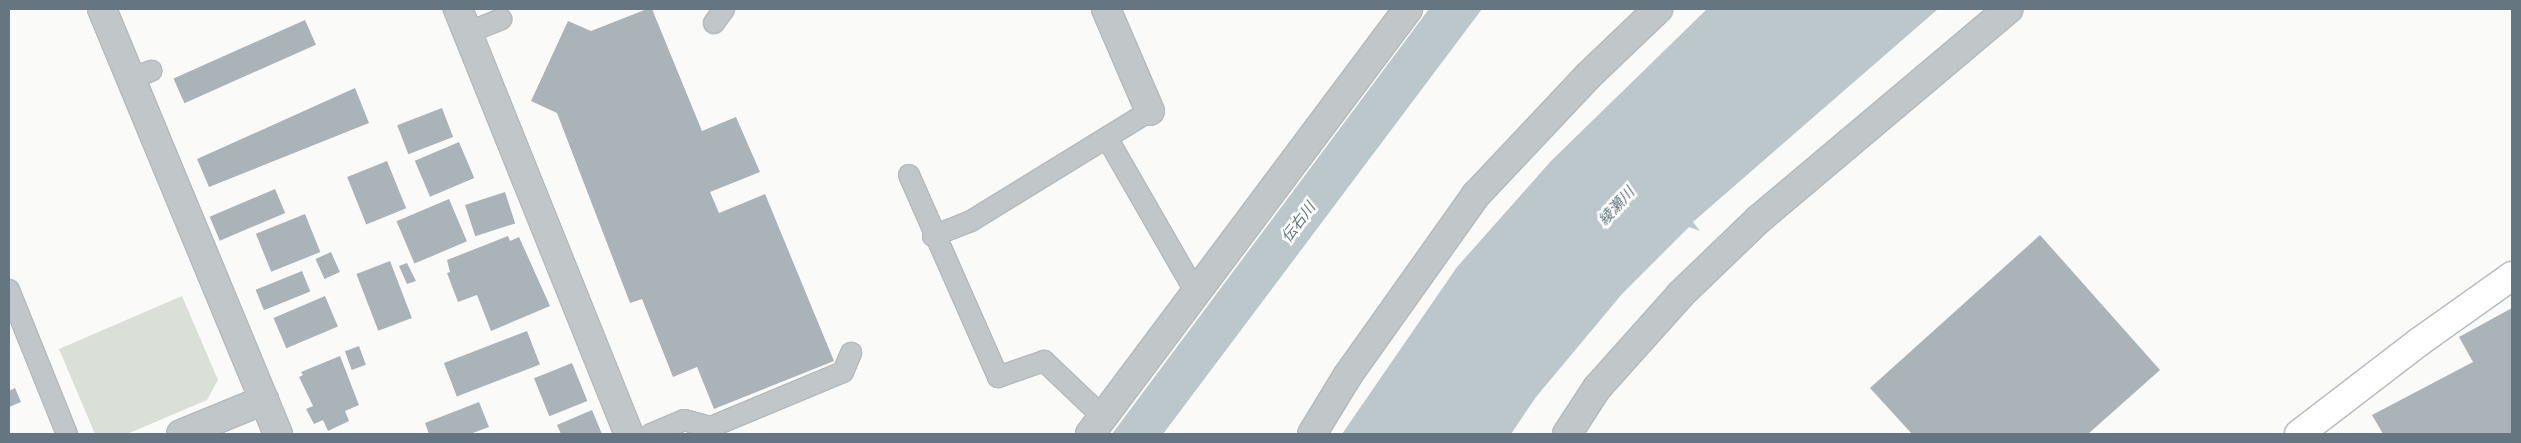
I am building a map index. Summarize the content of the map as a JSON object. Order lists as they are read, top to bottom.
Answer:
{
  "water": ["綾瀬川", "伝右川"]
}
